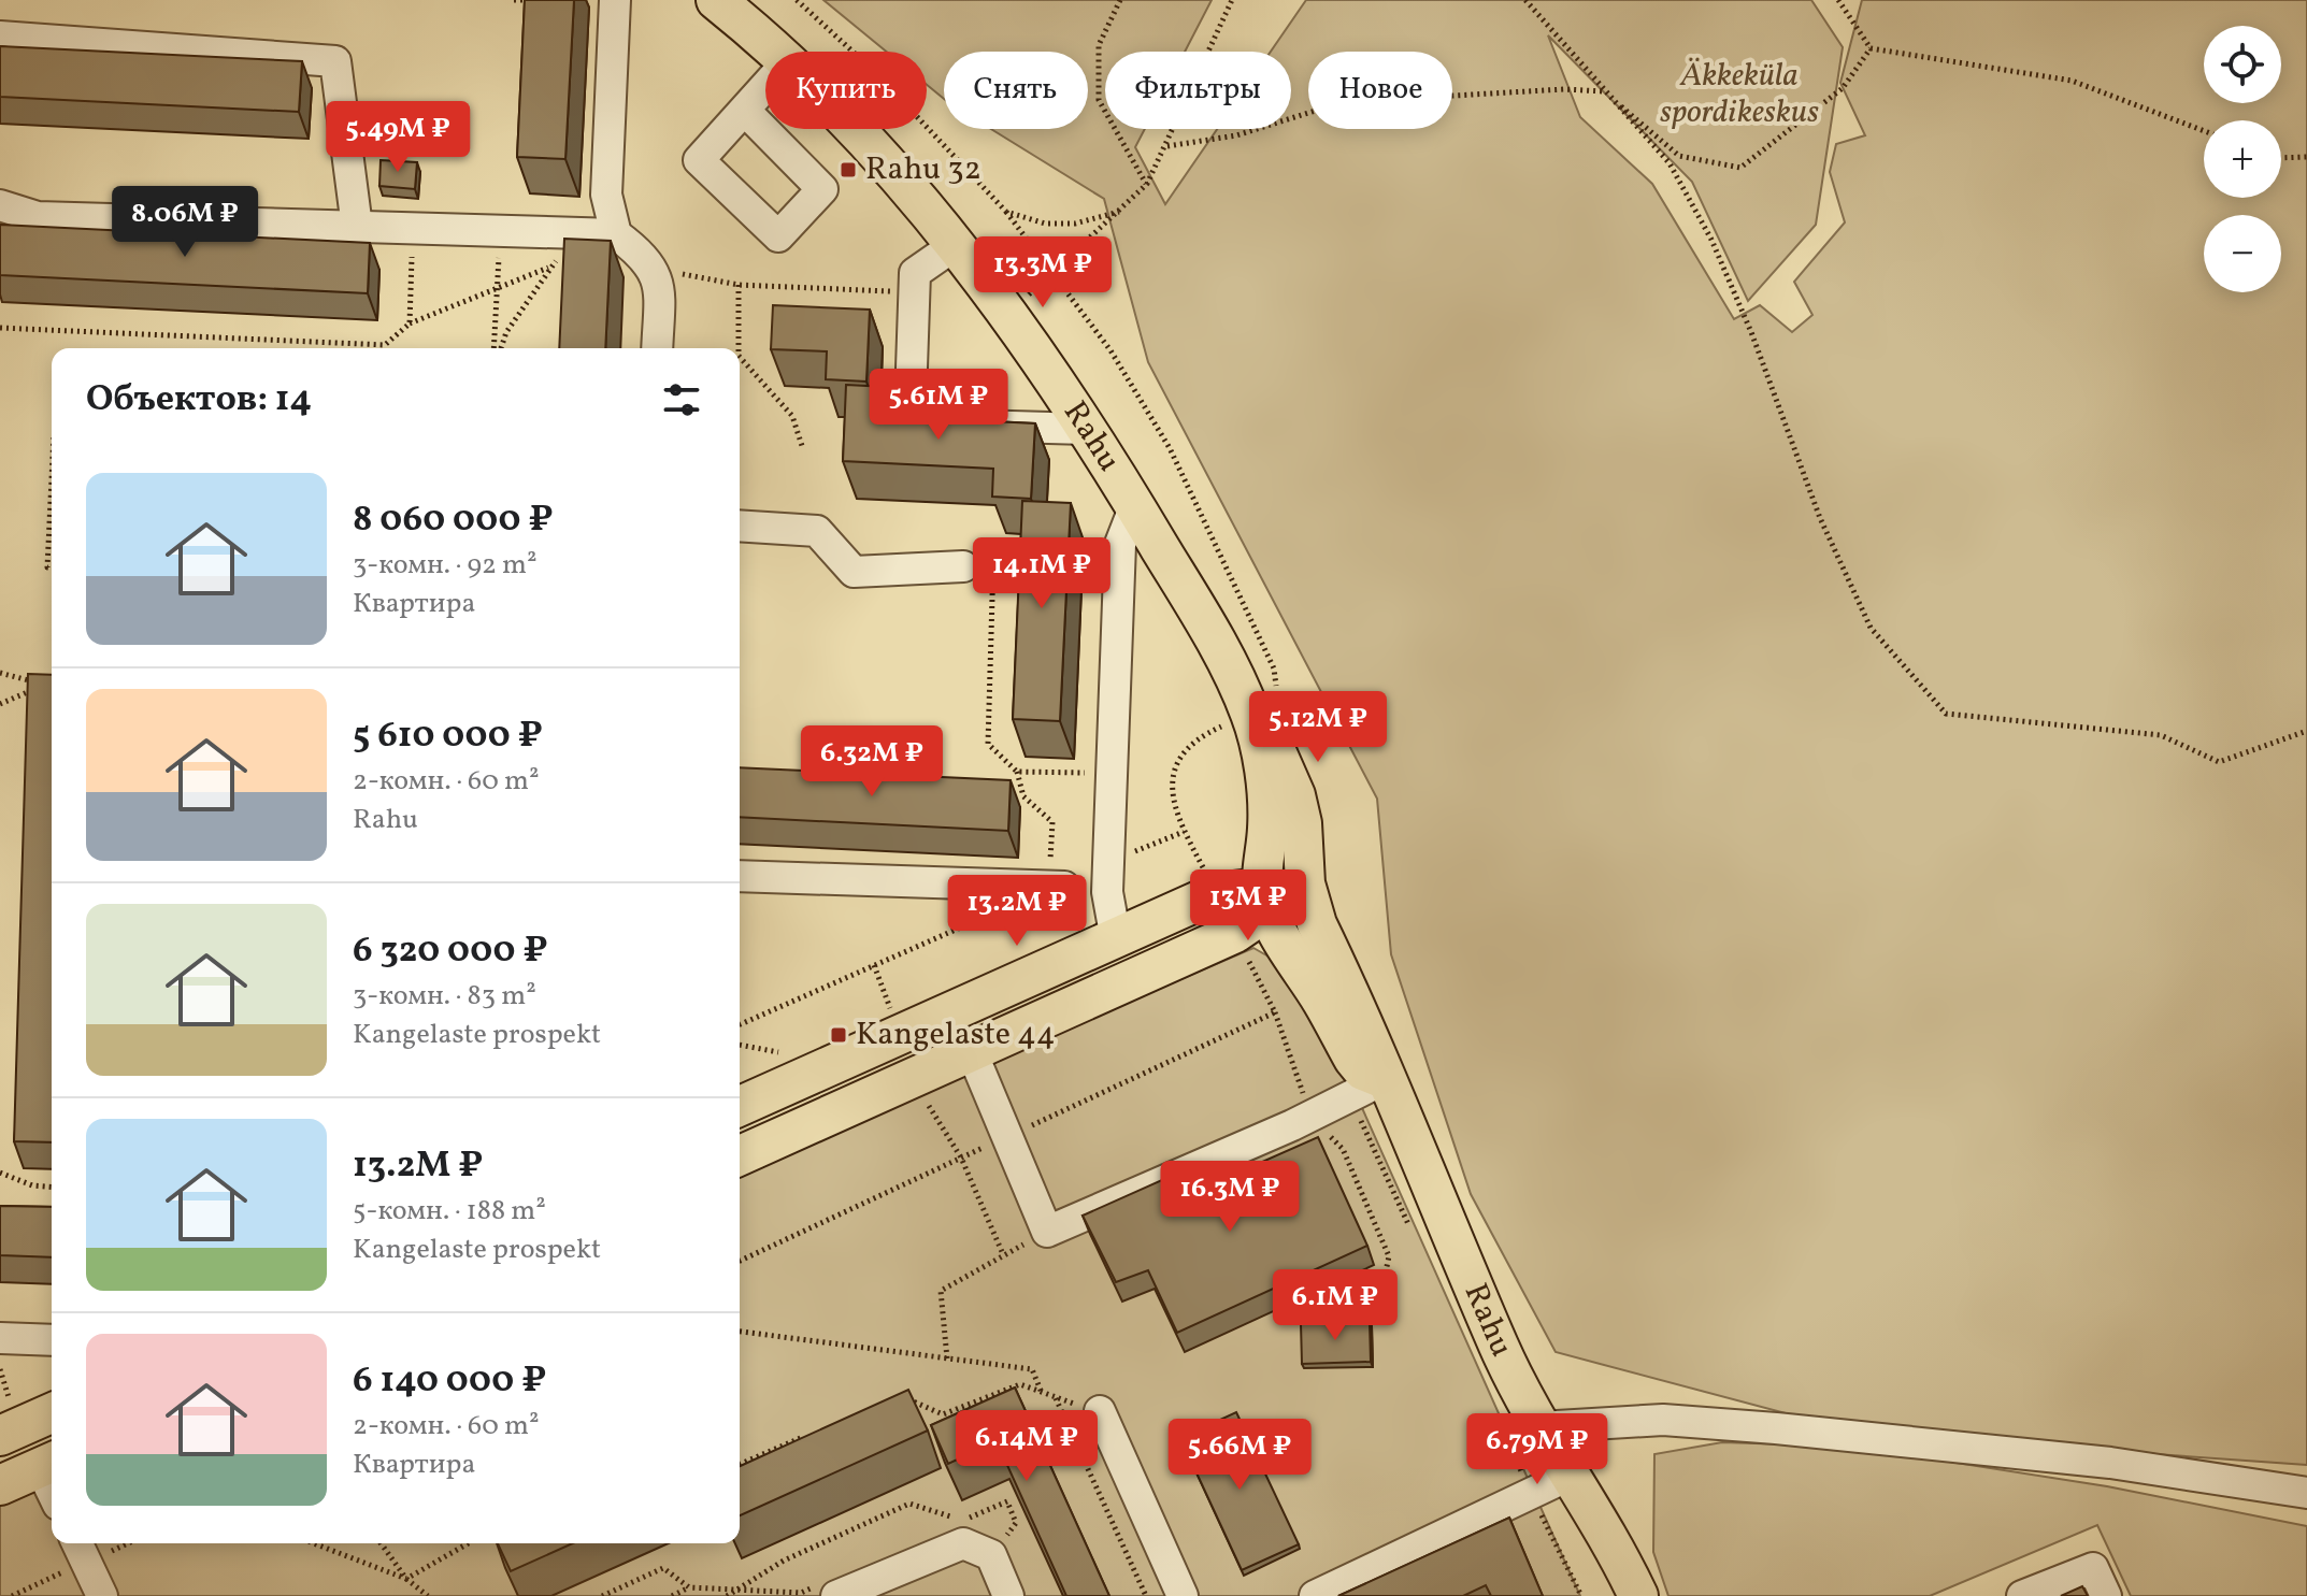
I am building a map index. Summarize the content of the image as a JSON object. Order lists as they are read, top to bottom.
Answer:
{
  "streets": {
    "main road": ["Rahu"]
  },
  "parks": ["Äkkeküla spordikeskus"],
  "places": {
    "transit": ["Rahu 32", "Kangelaste 44"]
  },
  "page": {
    "map_buttons": ["+", "−"],
    "chip": [
      "Купить",
      "Снять",
      "Фильтры",
      "Новое"
    ],
    "price": [
      "5.49M ₽",
      "8.06M ₽",
      "13.3M ₽",
      "5.61M ₽",
      "14.1M ₽",
      "5.12M ₽",
      "6.32M ₽",
      "13M ₽",
      "13.2M ₽",
      "16.3M ₽",
      "6.1M ₽",
      "6.14M ₽",
      "6.79M ₽",
      "5.66M ₽"
    ],
    "heading": "Объектов: 14",
    "list": [
      {
        "name": "8 060 000 ₽",
        "note": "3-комн. · 92 m² · Квартира"
      },
      {
        "name": "5 610 000 ₽",
        "note": "2-комн. · 60 m² · Rahu"
      },
      {
        "name": "6 320 000 ₽",
        "note": "3-комн. · 83 m² · Kangelaste prospekt"
      },
      {
        "name": "13.2M ₽",
        "note": "5-комн. · 188 m² · Kangelaste prospekt"
      },
      {
        "name": "6 140 000 ₽",
        "note": "2-комн. · 60 m² · Квартира"
      }
    ]
  }
}
